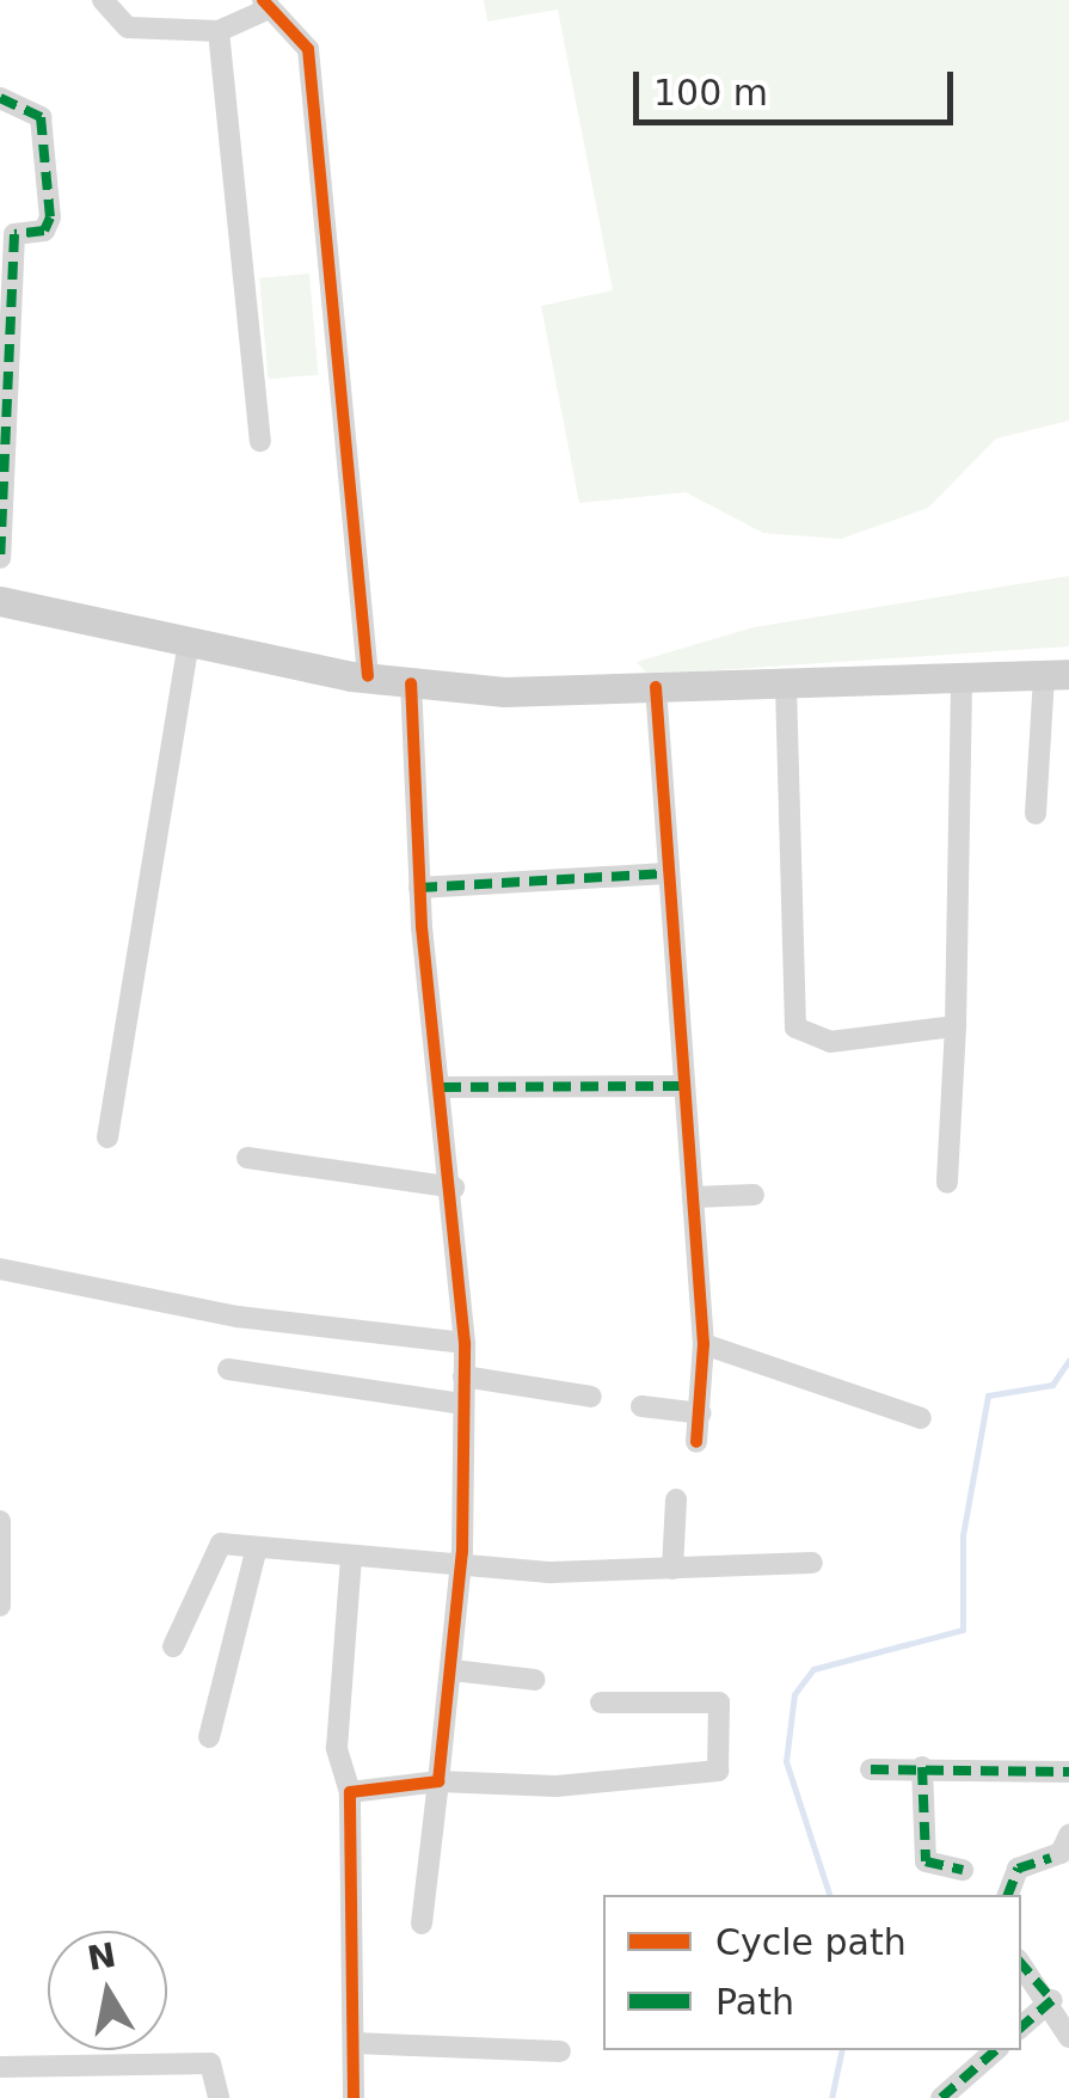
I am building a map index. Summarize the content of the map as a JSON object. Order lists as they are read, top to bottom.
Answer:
{
  "legend": ["Cycle path", "Path"],
  "scale_bar": "100 m",
  "north": "top"
}
